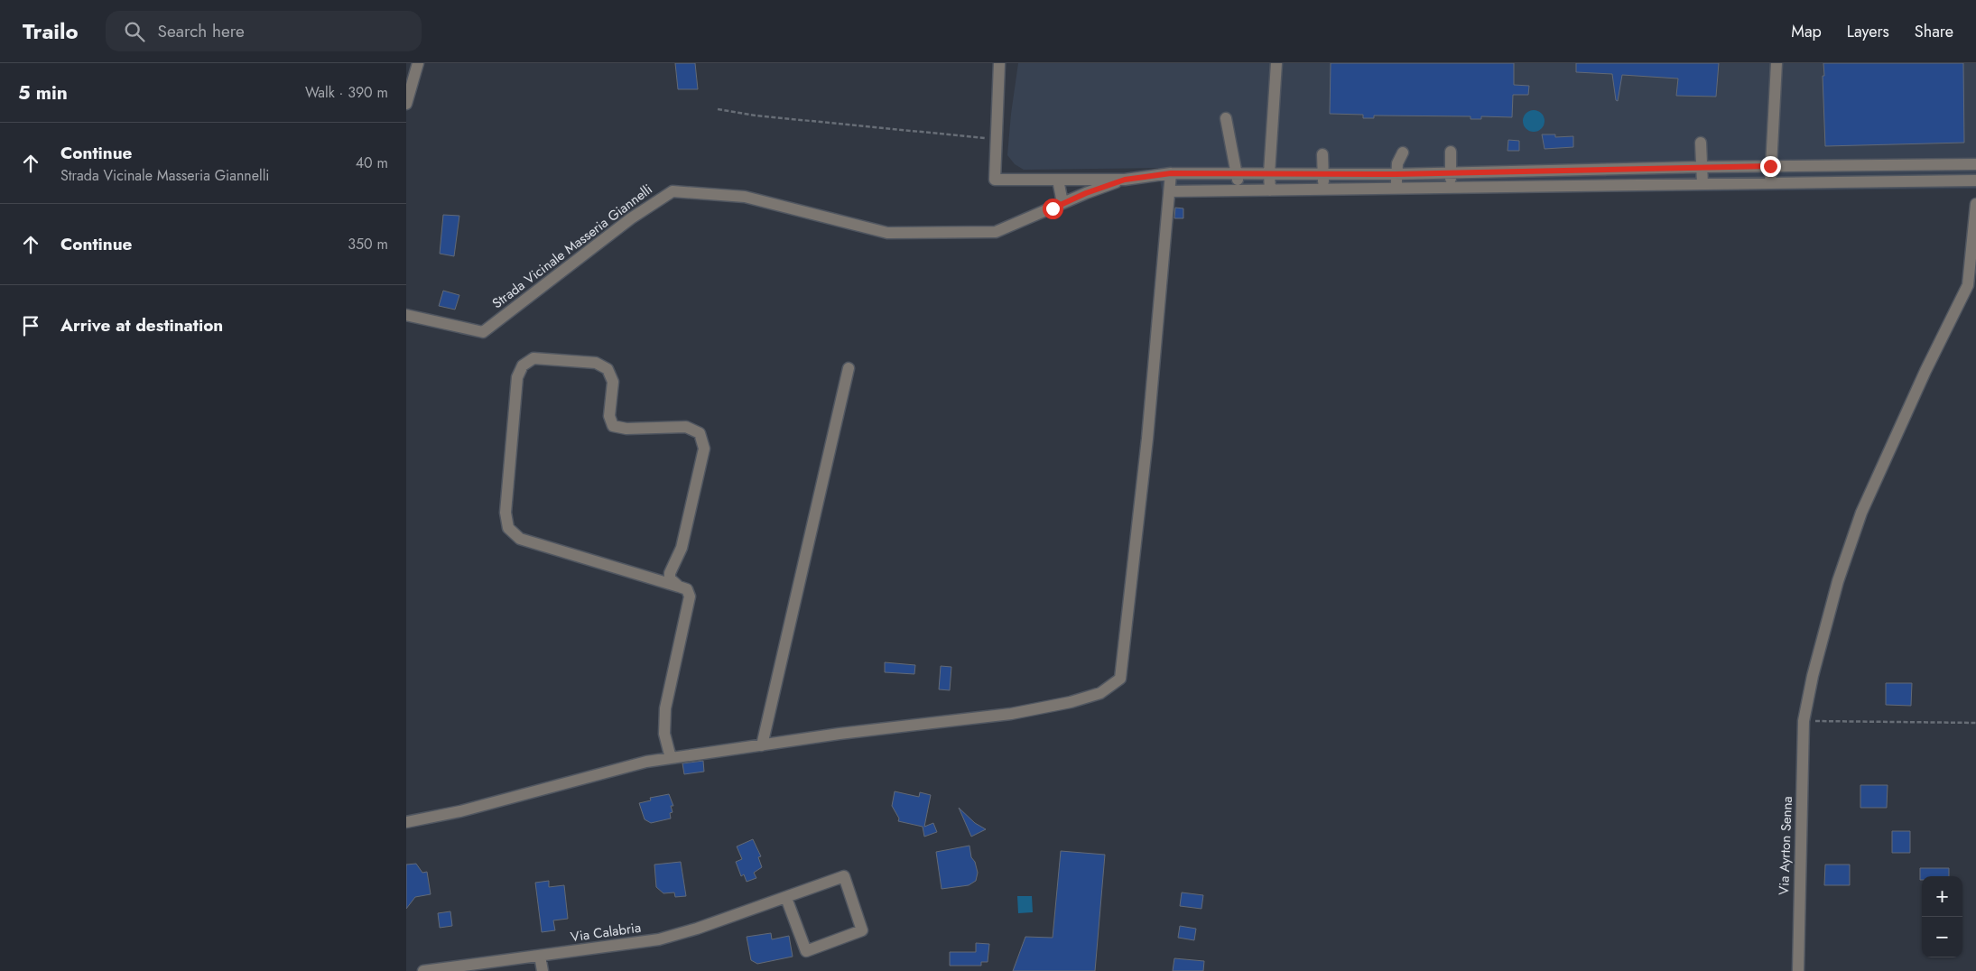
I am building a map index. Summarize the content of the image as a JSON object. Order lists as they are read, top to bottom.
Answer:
{
  "streets": {
    "street": ["Strada Vicinale Masseria Giannelli", "Via Ayrton Senna", "Via Calabria"]
  },
  "page": {
    "header": "Trailo",
    "search": "Search here",
    "nav": ["Map", "Layers", "Share"],
    "heading": ["5 min", "Walk · 390 m"],
    "list": [
      ["Continue", "Strada Vicinale Masseria Giannelli", "40 m"],
      ["Continue", "350 m"],
      "Arrive at destination"
    ],
    "map_buttons": ["+", "−"]
  }
}
